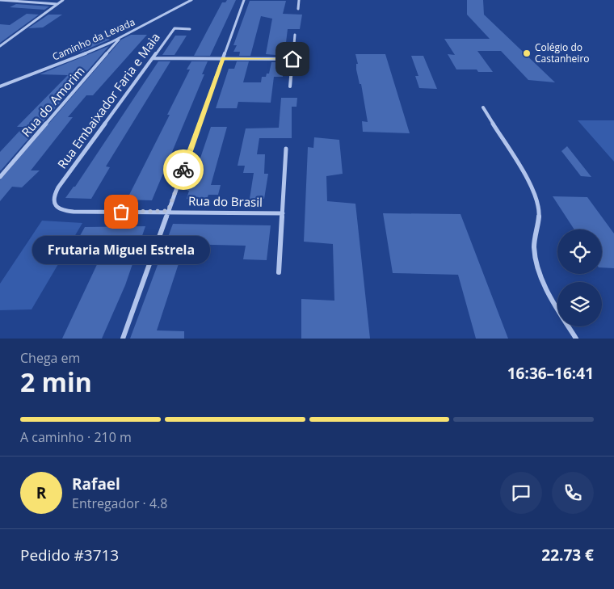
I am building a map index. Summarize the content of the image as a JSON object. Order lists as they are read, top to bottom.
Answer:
{
  "streets": {
    "street": [
      "Caminho da Levada",
      "Rua Embaixador Faria e Maia",
      "Rua do Amorim",
      "Rua do Brasil"
    ]
  },
  "crossings": [
    ["Caminho da Levada", "Rua do Amorim"],
    ["Rua Embaixador Faria e Maia", "Rua do Brasil"]
  ],
  "places": ["Colégio do Castanheiro", "Frutaria Miguel Estrela"],
  "page": {
    "bubble": "Frutaria Miguel Estrela",
    "heading": ["2 min", "Chega em", "16:36–16:41"],
    "panel": [
      "Rafael",
      "Entregador · 4.8",
      "Pedido #3713",
      "22.73 €"
    ],
    "bar": "A caminho · 210 m",
    "round": "R"
  }
}
